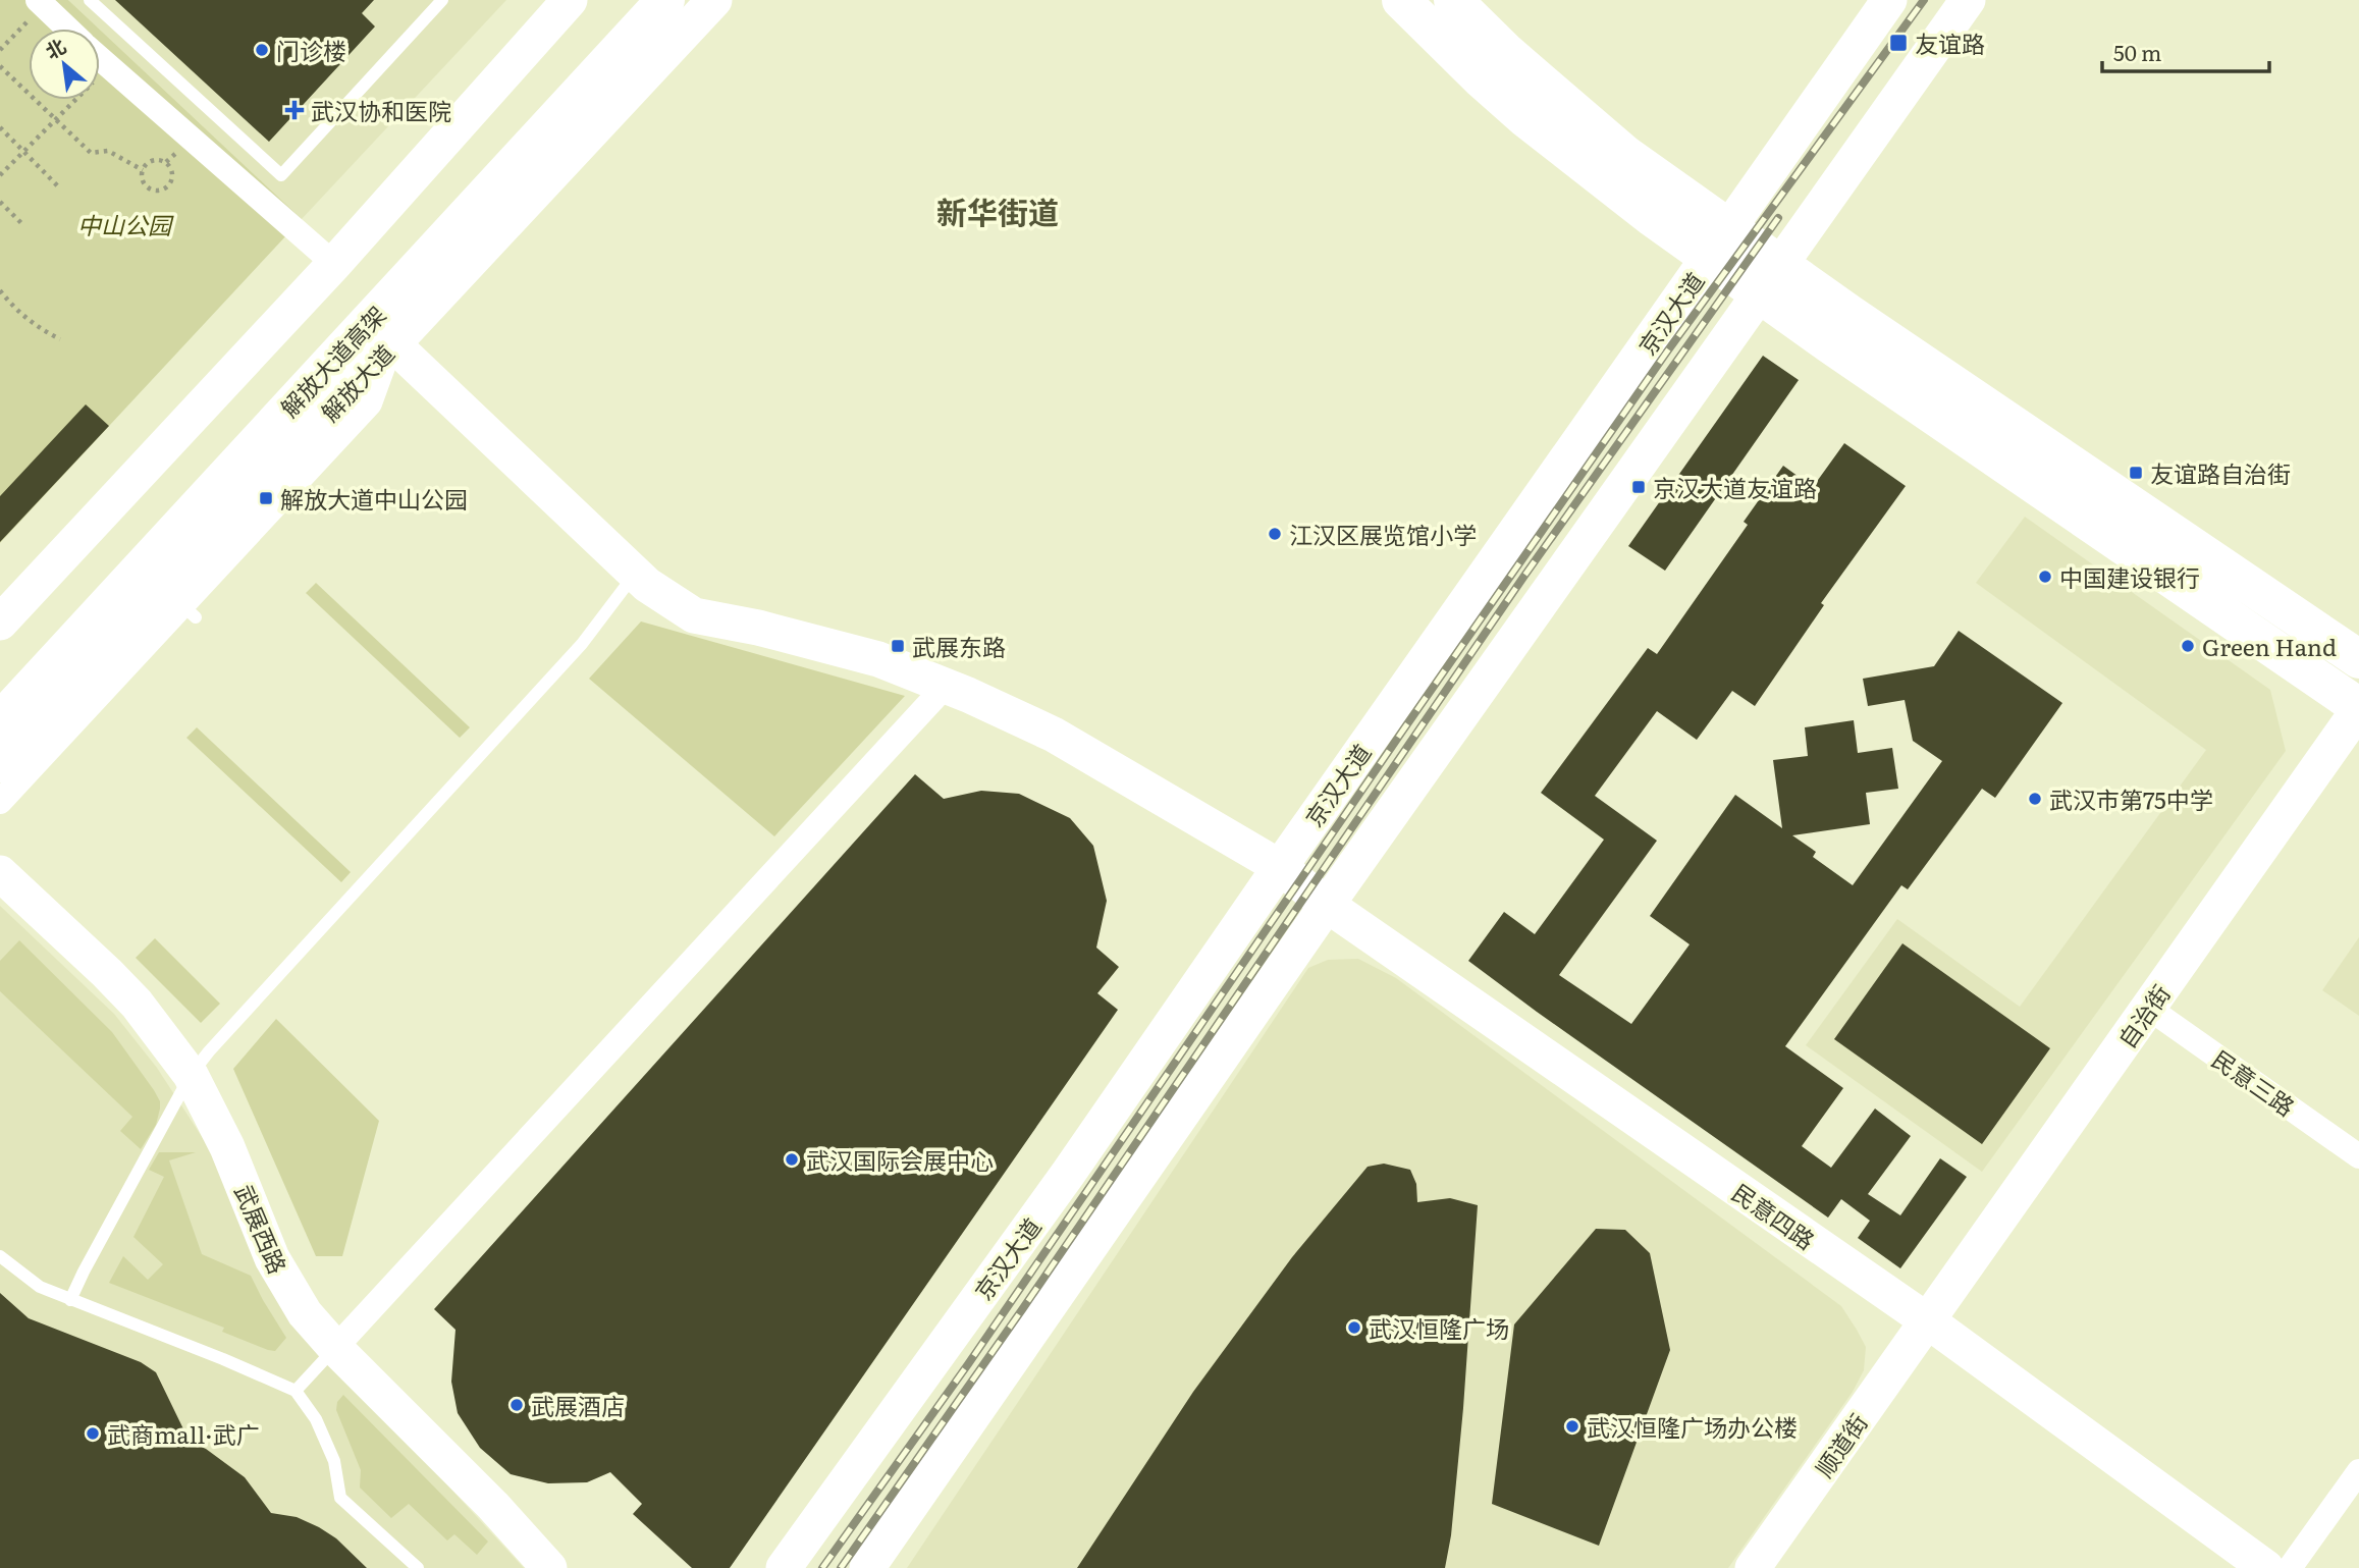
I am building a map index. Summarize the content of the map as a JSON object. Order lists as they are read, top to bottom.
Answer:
{
  "streets": {
    "main road": [
      "京汉大道",
      "解放大道高架",
      "解放大道",
      "自治街",
      "民意四路",
      "武展西路",
      "顺道街"
    ],
    "street": ["民意三路"]
  },
  "crossings": [
    ["京汉大道", "民意四路"],
    ["自治街", "民意三路"],
    ["自治街", "民意四路"],
    ["自治街", "顺道街"],
    ["民意四路", "顺道街"]
  ],
  "districts": ["新华街道"],
  "parks": ["中山公园"],
  "places": {
    "transit": [
      "友谊路",
      "友谊路自治街",
      "京汉大道友谊路",
      "解放大道中山公园",
      "武展东路"
    ],
    "other": [
      "门诊楼",
      "江汉区展览馆小学",
      "中国建设银行",
      "Green Hand",
      "武汉市第75中学",
      "武汉国际会展中心",
      "武汉恒隆广场",
      "武展酒店",
      "武汉恒隆广场办公楼",
      "武商mall·武广"
    ],
    "health": ["武汉协和医院"]
  },
  "scale_bar": "50 m",
  "north": "top left"
}
